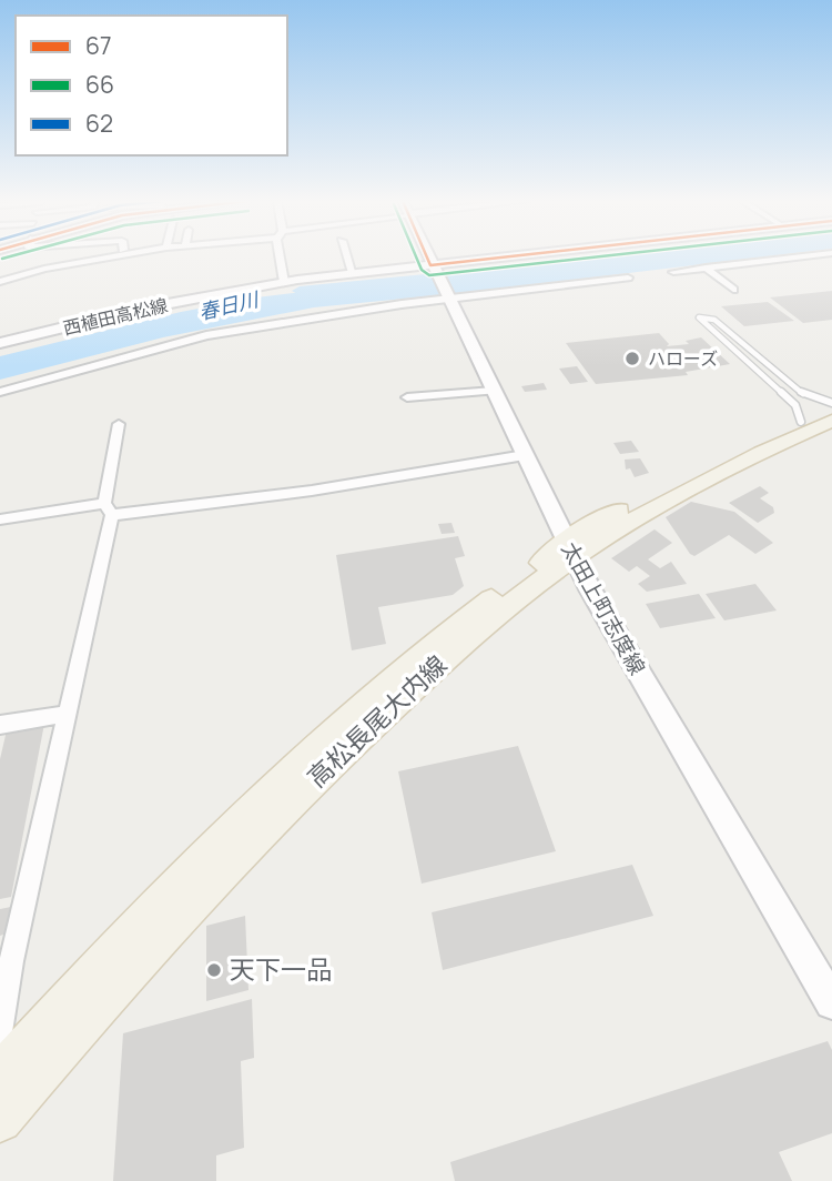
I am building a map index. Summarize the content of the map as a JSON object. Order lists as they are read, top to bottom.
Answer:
{
  "streets": {
    "main road": ["西植田高松線", "太田上町志度線", "高松長尾大内線"]
  },
  "crossings": [
    ["西植田高松線", "太田上町志度線"],
    ["太田上町志度線", "高松長尾大内線"]
  ],
  "water": ["春日川"],
  "places": ["ハローズ", "天下一品"],
  "lines": ["transit line 67", "transit line 66"],
  "legend": ["67", "66", "62"]
}
